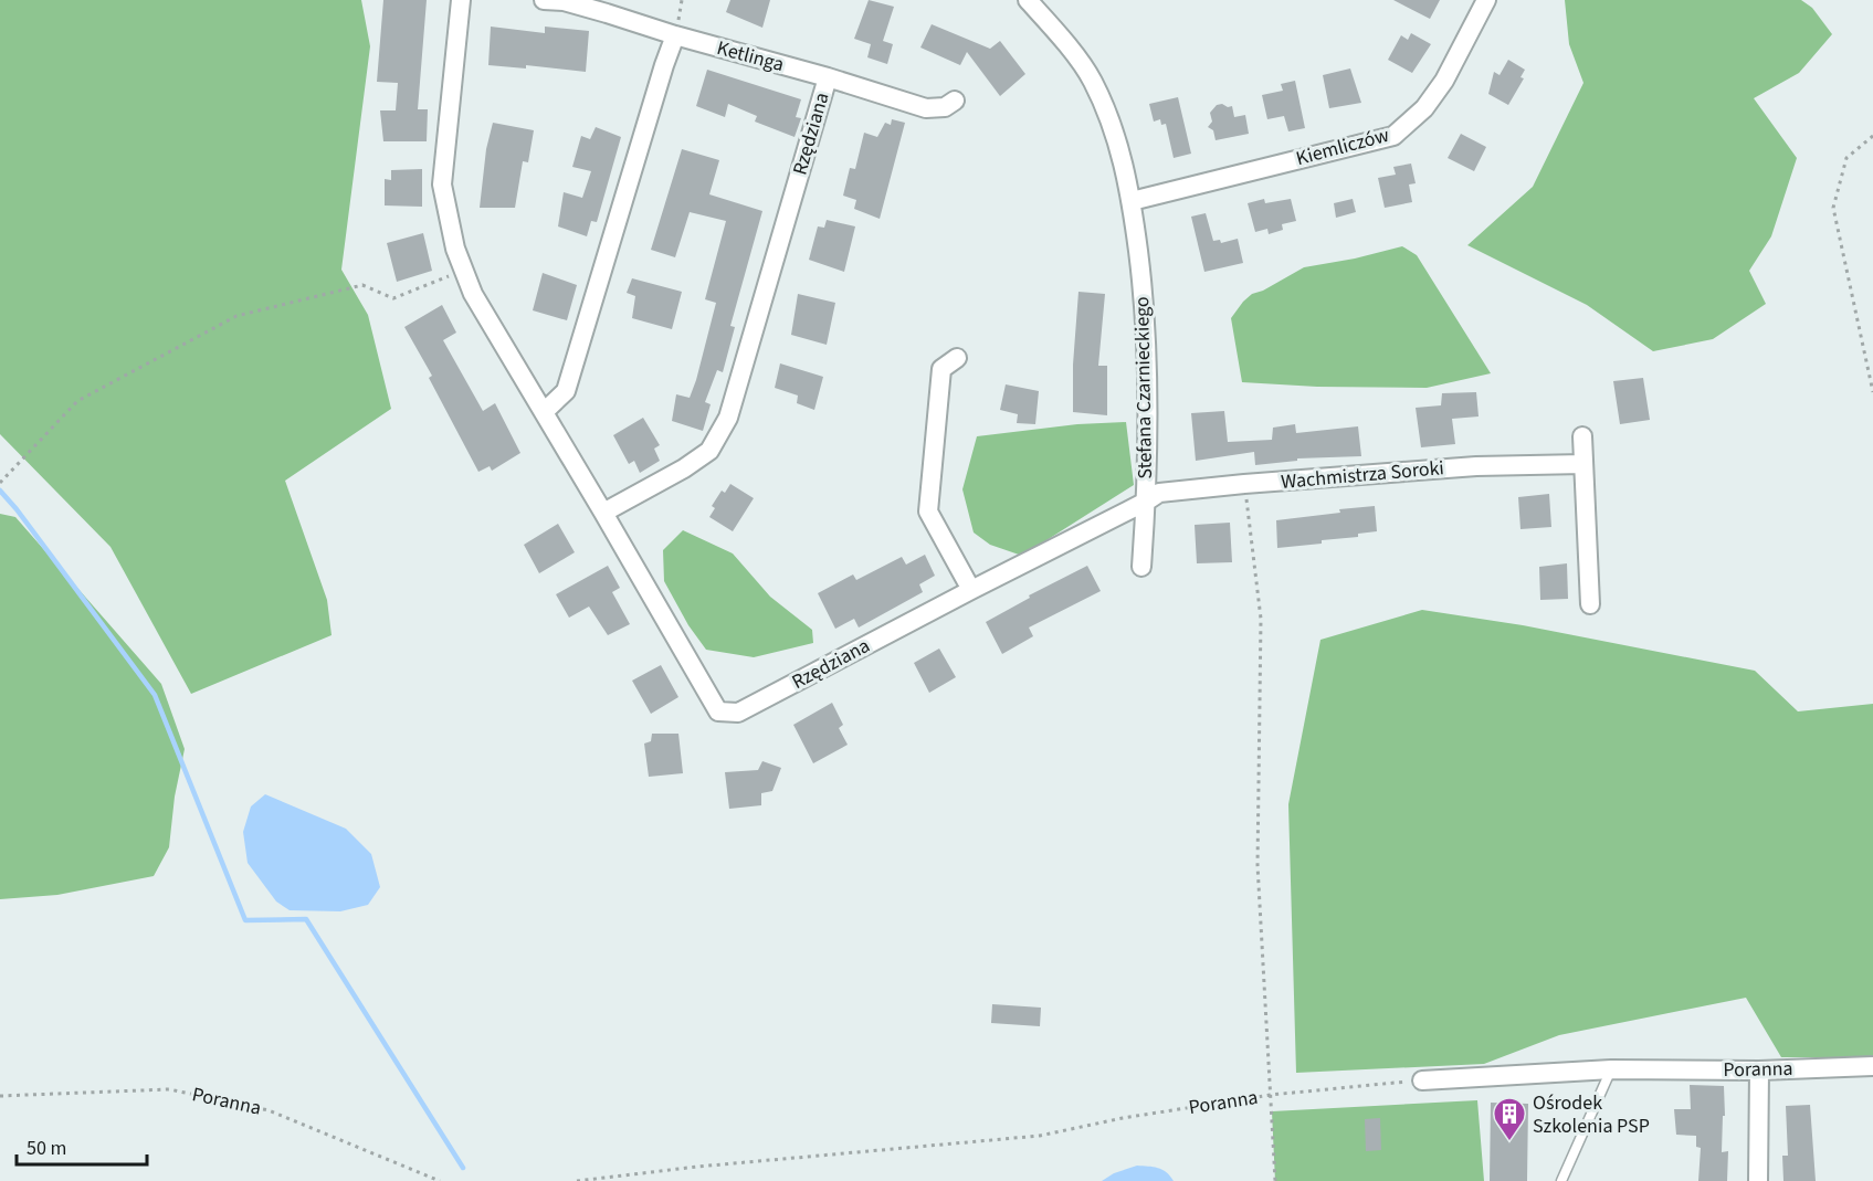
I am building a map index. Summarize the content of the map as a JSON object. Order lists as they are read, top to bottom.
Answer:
{
  "streets": {
    "street": [
      "Ketlinga",
      "Rzędziana",
      "Kiemliczów",
      "Stefana Czarnieckiego",
      "Wachmistrza Soroki",
      "Poranna"
    ]
  },
  "crossings": [
    ["Ketlinga", "Rzędziana"],
    ["Rzędziana", "Stefana Czarnieckiego"],
    ["Rzędziana", "Wachmistrza Soroki"],
    ["Kiemliczów", "Stefana Czarnieckiego"],
    ["Stefana Czarnieckiego", "Wachmistrza Soroki"]
  ],
  "places": {
    "building": ["Ośrodek Szkolenia PSP"]
  },
  "scale_bar": "50 m"
}
